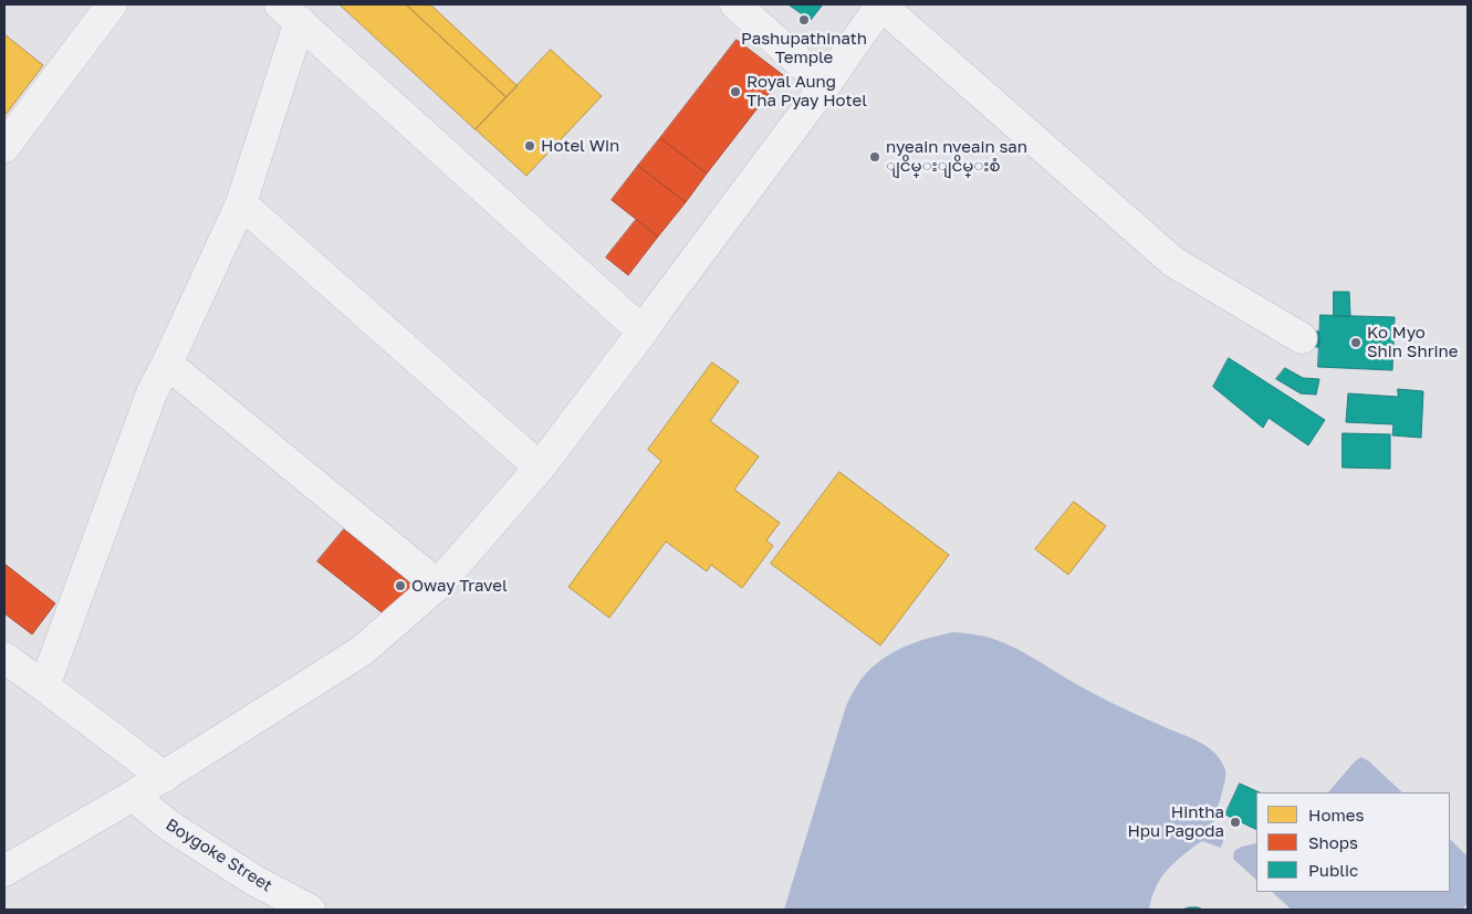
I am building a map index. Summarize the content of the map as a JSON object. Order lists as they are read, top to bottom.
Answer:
{
  "streets": {
    "street": ["Boygoke Street"]
  },
  "places": [
    "Pashupathinath Temple",
    "Royal Aung Tha Pyay Hotel",
    "Hotel Win",
    "nyeain nyeain san ျငိမ္းျငိမ္းစံ",
    "Ko Myo Shin Shrine",
    "Oway Travel",
    "Hintha Hpu Pagoda"
  ],
  "legend": ["Homes", "Shops", "Public"]
}
